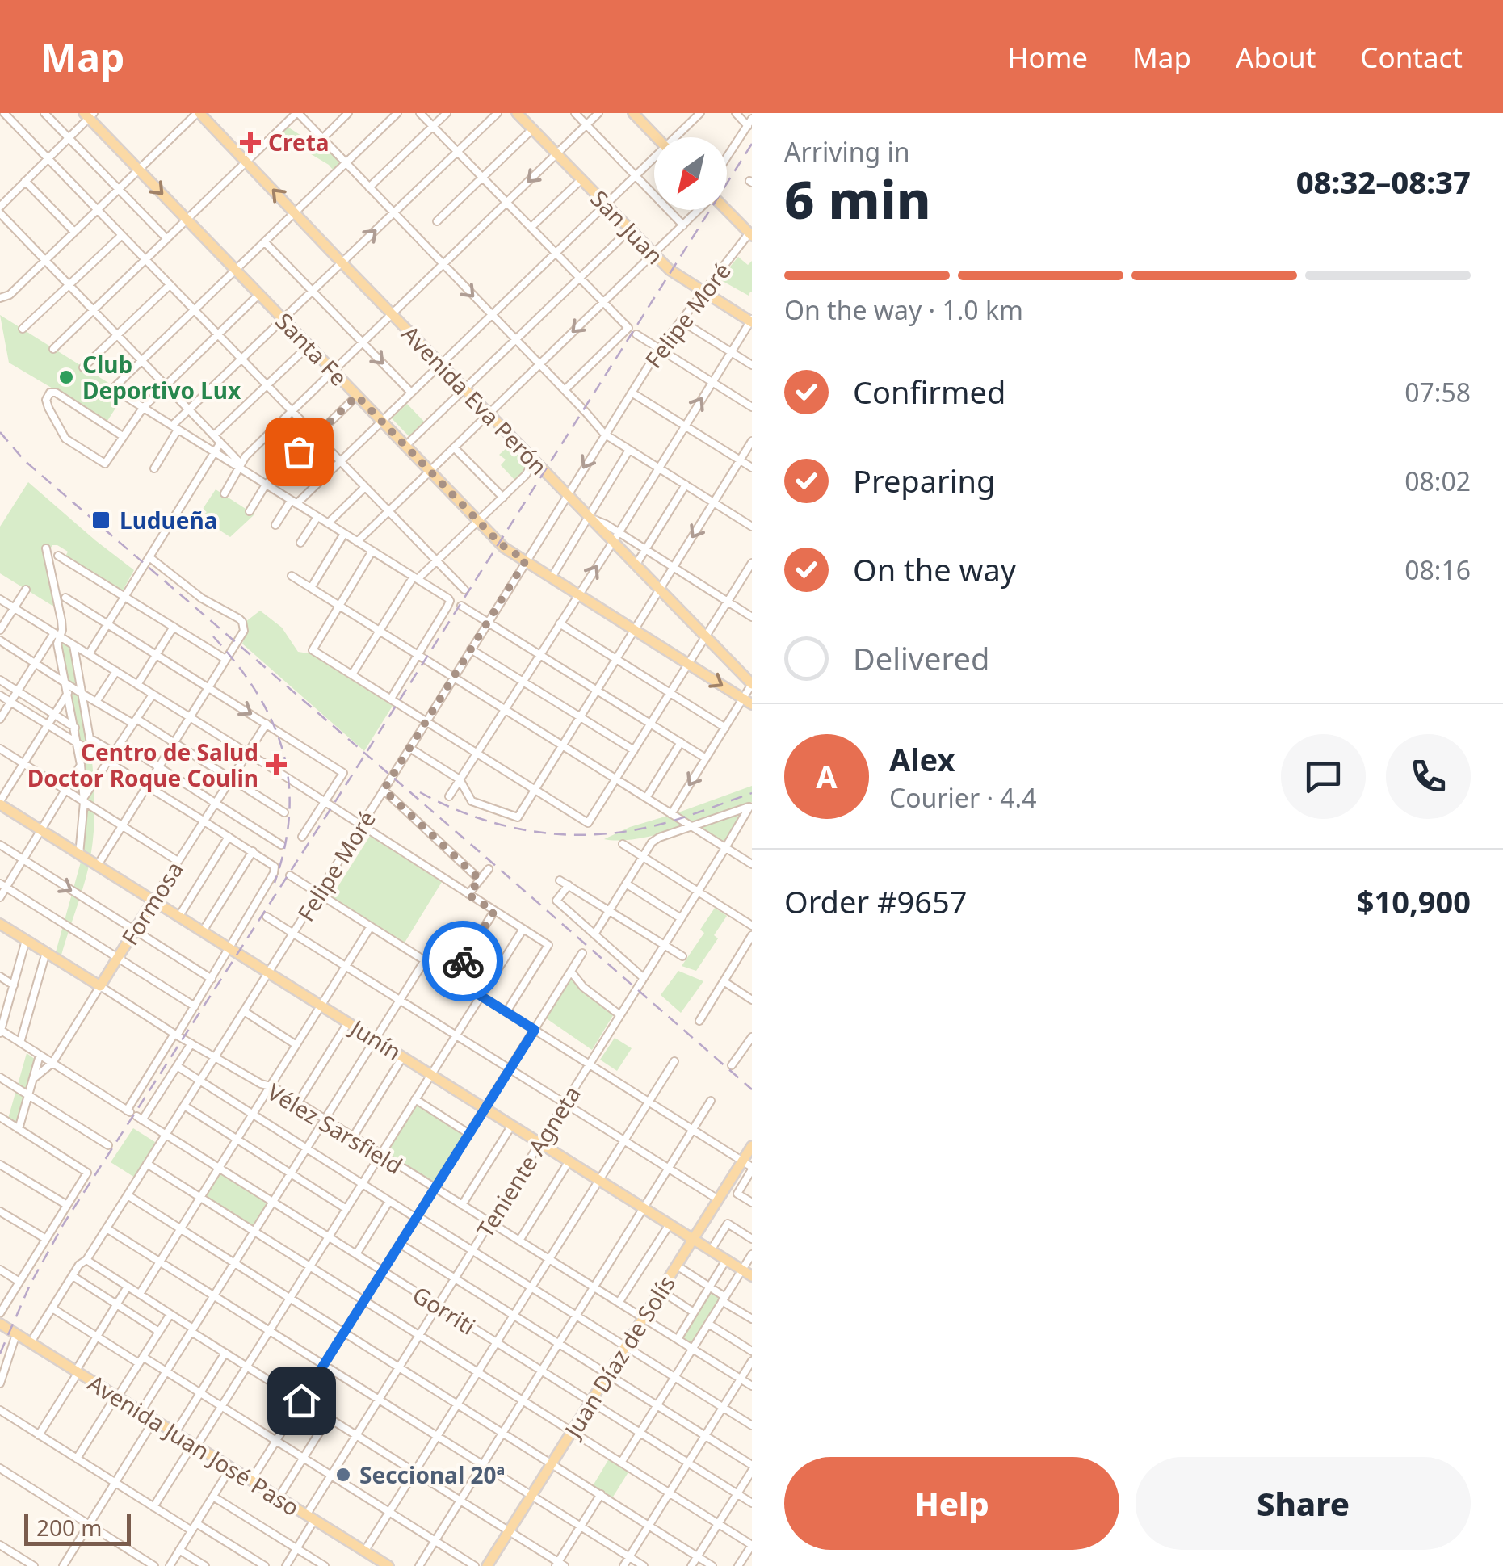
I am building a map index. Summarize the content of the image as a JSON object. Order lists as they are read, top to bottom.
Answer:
{
  "streets": {
    "main road": [
      "San Juan",
      "Santa Fe",
      "Avenida Eva Perón",
      "Formosa",
      "Junín",
      "Vélez Sarsfield",
      "Juan Díaz de Solís",
      "Avenida Juan José Paso"
    ],
    "street": ["Felipe Moré", "Teniente Agneta", "Gorriti"]
  },
  "crossings": [
    ["San Juan", "Felipe Moré"],
    ["Felipe Moré", "Santa Fe"],
    ["Felipe Moré", "Avenida Eva Perón"],
    ["Felipe Moré", "Junín"],
    ["Felipe Moré", "Vélez Sarsfield"],
    ["Felipe Moré", "Gorriti"],
    ["Felipe Moré", "Avenida Juan José Paso"],
    ["Formosa", "Junín"],
    ["Formosa", "Vélez Sarsfield"],
    ["Formosa", "Gorriti"],
    ["Junín", "Teniente Agneta"],
    ["Junín", "Juan Díaz de Solís"],
    ["Vélez Sarsfield", "Teniente Agneta"],
    ["Vélez Sarsfield", "Juan Díaz de Solís"],
    ["Teniente Agneta", "Gorriti"],
    ["Teniente Agneta", "Avenida Juan José Paso"],
    ["Gorriti", "Juan Díaz de Solís"]
  ],
  "places": {
    "health": ["Creta", "Centro de Salud Doctor Roque Coulin"],
    "other": ["Club Deportivo Lux", "Seccional 20ª"],
    "transit": ["Ludueña"]
  },
  "scale_bar": "200 m",
  "north": "bottom left",
  "page": {
    "header": "Map",
    "nav": [
      "Home",
      "Map",
      "About",
      "Contact"
    ],
    "heading": ["6 min", "Arriving in", "08:32–08:37"],
    "panel": [
      "Alex",
      "Courier · 4.4",
      "Order #9657",
      "$10,900"
    ],
    "bar": "On the way · 1.0 km",
    "list": [
      ["Confirmed", "07:58"],
      ["Preparing", "08:02"],
      ["On the way", "08:16"],
      "Delivered"
    ],
    "round": "A",
    "buttons": ["Help", "Share"],
    "scale": "200 m"
  }
}
